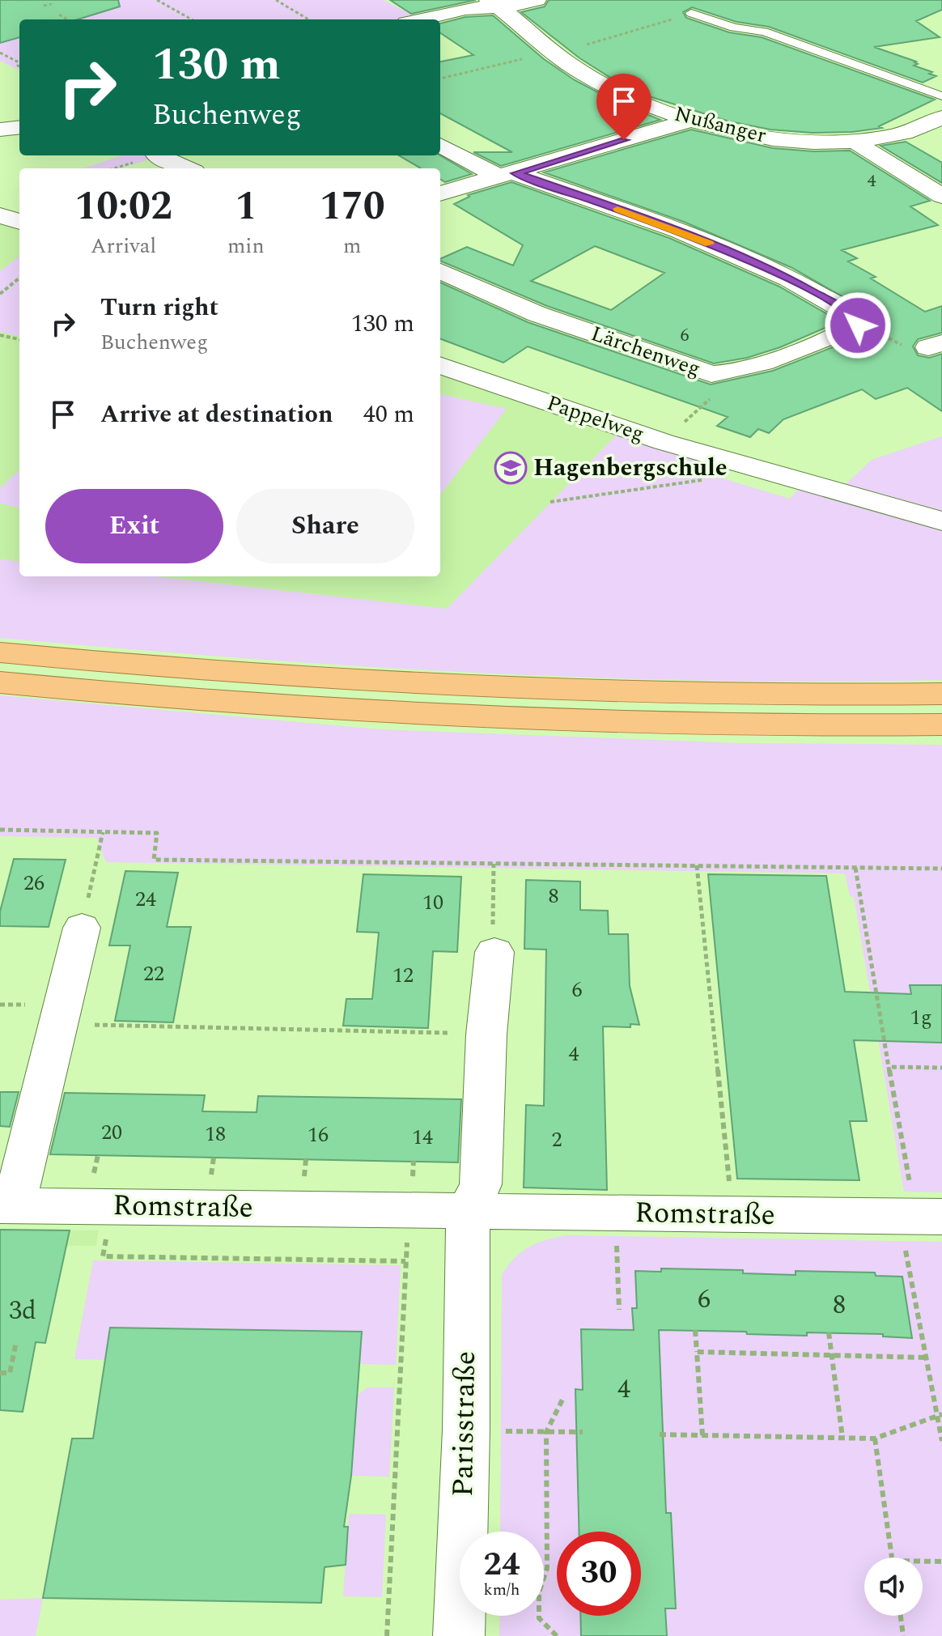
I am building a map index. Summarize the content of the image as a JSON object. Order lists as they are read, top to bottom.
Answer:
{
  "streets": {
    "street": [
      "Nußanger",
      "Lärchenweg",
      "Pappelweg",
      "Romstraße",
      "Parisstraße"
    ]
  },
  "crossings": [
    ["Romstraße", "Parisstraße"]
  ],
  "places": {
    "school or university": ["Hagenbergschule"]
  },
  "house_numbers": [
    "4",
    "6",
    "26",
    "8",
    "24",
    "10",
    "22",
    "12",
    "6",
    "1g",
    "4",
    "20",
    "18",
    "16",
    "14",
    "2",
    "6",
    "8",
    "3d",
    "4"
  ],
  "page": {
    "turn": ["130 m", "Buchenweg"],
    "eta": [
      "10:02",
      "Arrival",
      "1",
      "min",
      "170",
      "m"
    ],
    "list": [
      {
        "name": "Turn right",
        "note": "Buchenweg",
        "value": "130 m"
      },
      {
        "name": "Arrive at destination",
        "value": "40 m"
      }
    ],
    "buttons": ["Exit", "Share"],
    "speed": "24 km/h",
    "limit": "30"
  }
}
